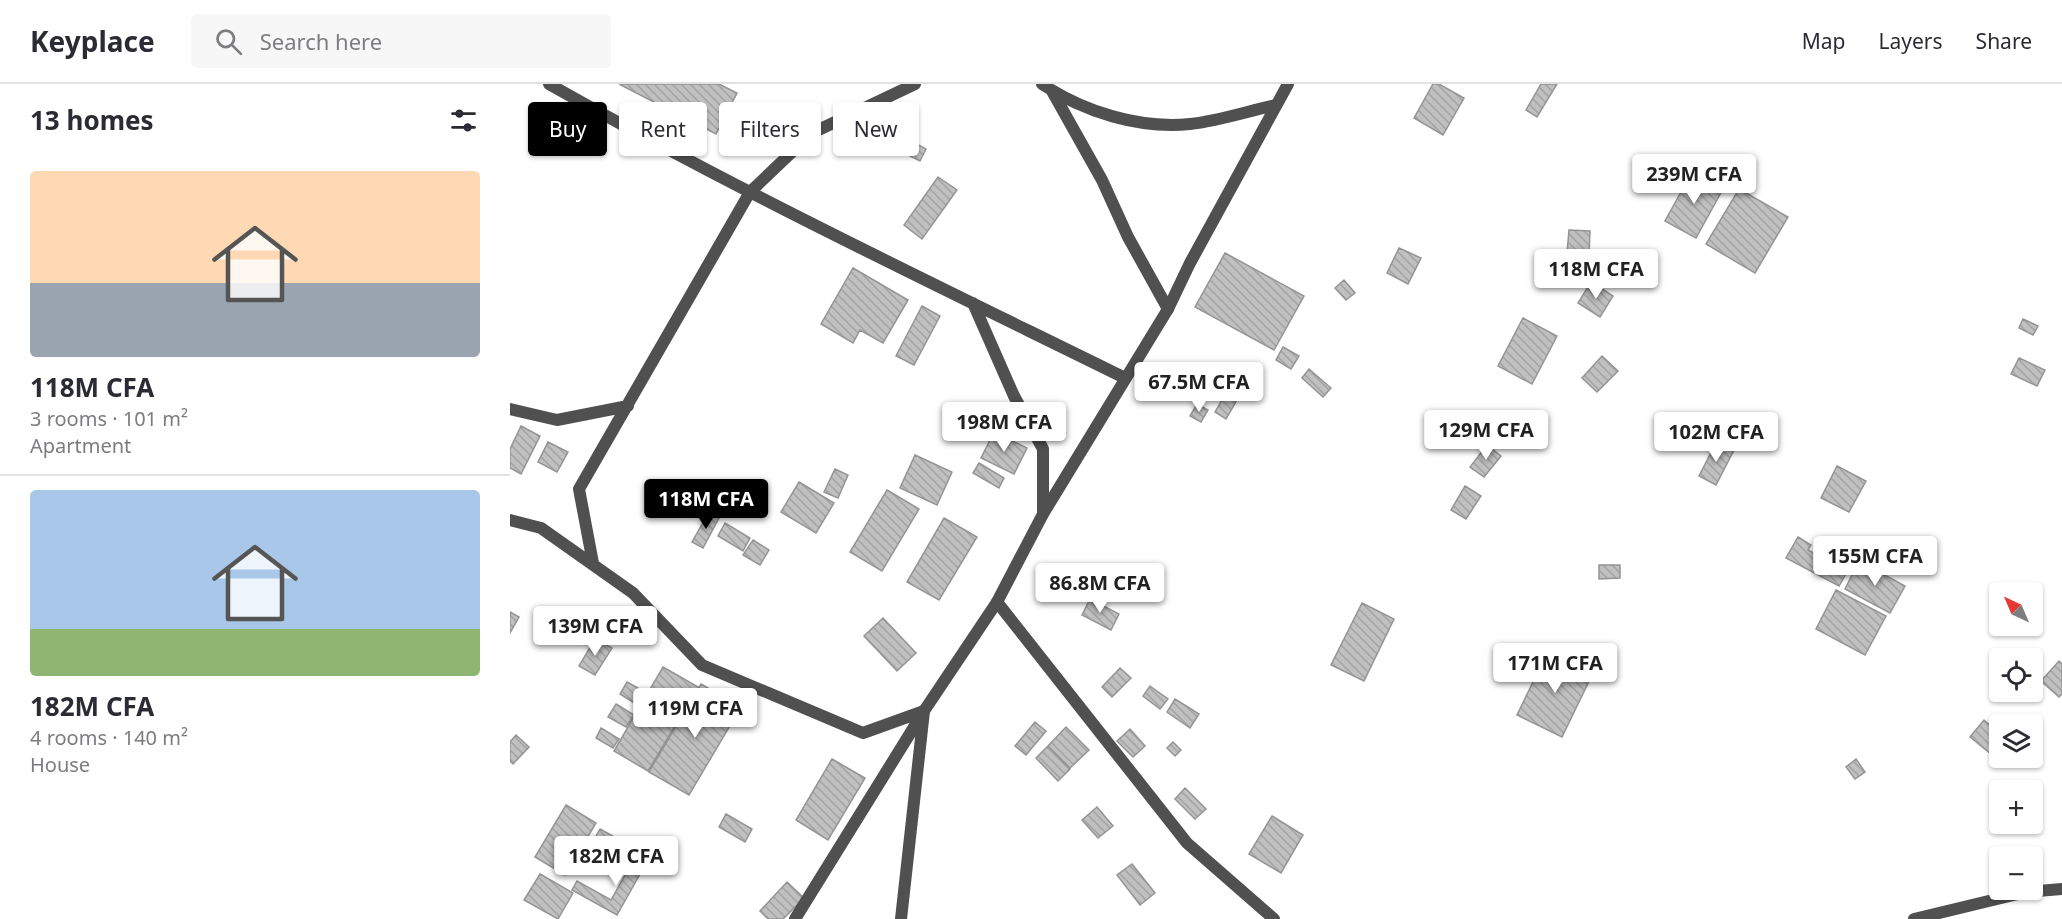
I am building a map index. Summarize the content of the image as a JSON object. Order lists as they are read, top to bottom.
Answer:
{
  "north": "top left",
  "page": {
    "header": "Keyplace",
    "search": "Search here",
    "nav": ["Map", "Layers", "Share"],
    "heading": "13 homes",
    "chip": [
      "Buy",
      "Rent",
      "Filters",
      "New"
    ],
    "price": [
      "239M CFA",
      "118M CFA",
      "67.5M CFA",
      "198M CFA",
      "129M CFA",
      "102M CFA",
      "118M CFA",
      "155M CFA",
      "86.8M CFA",
      "139M CFA",
      "171M CFA",
      "119M CFA",
      "182M CFA"
    ],
    "list": [
      {
        "name": "118M CFA",
        "note": "3 rooms · 101 m² · Apartment"
      },
      {
        "name": "182M CFA",
        "note": "4 rooms · 140 m² · House"
      }
    ],
    "map_buttons": ["+", "−"]
  }
}
